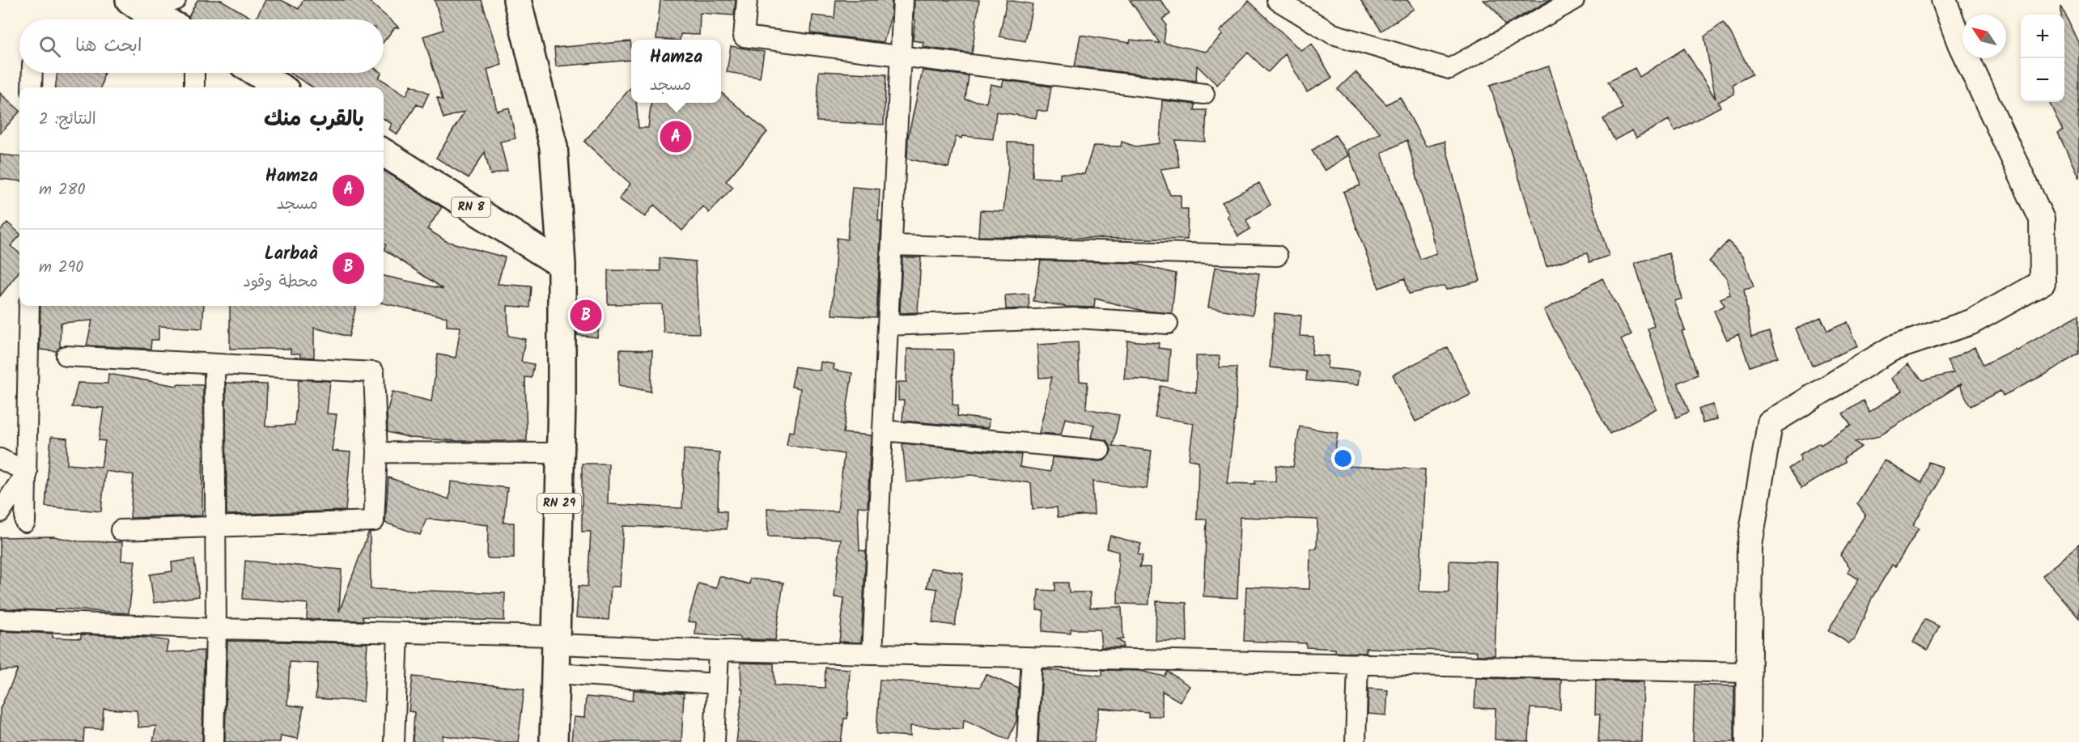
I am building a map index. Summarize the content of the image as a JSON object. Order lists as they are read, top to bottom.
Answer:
{
  "streets": {
    "main road": ["RN 8", "RN 29"]
  },
  "crossings": [
    ["RN 8", "RN 29"]
  ],
  "north": "top left",
  "page": {
    "map_buttons": ["+", "−"],
    "search": "ابحث هنا",
    "popup": ["Hamza", "مسجد"],
    "heading": ["بالقرب منك", "النتائج: 2"],
    "pins": ["A", "B"],
    "list": [
      {
        "mark": "A",
        "name": "Hamza",
        "note": "مسجد",
        "value": "280 m"
      },
      {
        "mark": "B",
        "name": "Larbaà",
        "note": "محطة وقود",
        "value": "290 m"
      }
    ]
  }
}
